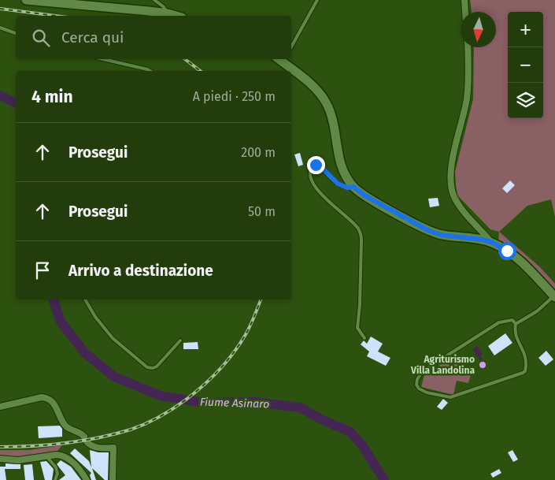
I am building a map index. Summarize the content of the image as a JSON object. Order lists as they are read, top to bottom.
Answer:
{
  "water": ["Fiume Asinaro"],
  "places": ["Agriturismo Villa Landolina"],
  "north": "bottom",
  "page": {
    "map_buttons": ["+", "−"],
    "search": "Cerca qui",
    "heading": ["4 min", "A piedi · 250 m"],
    "list": [
      ["Prosegui", "200 m"],
      ["Prosegui", "50 m"],
      "Arrivo a destinazione"
    ]
  }
}
